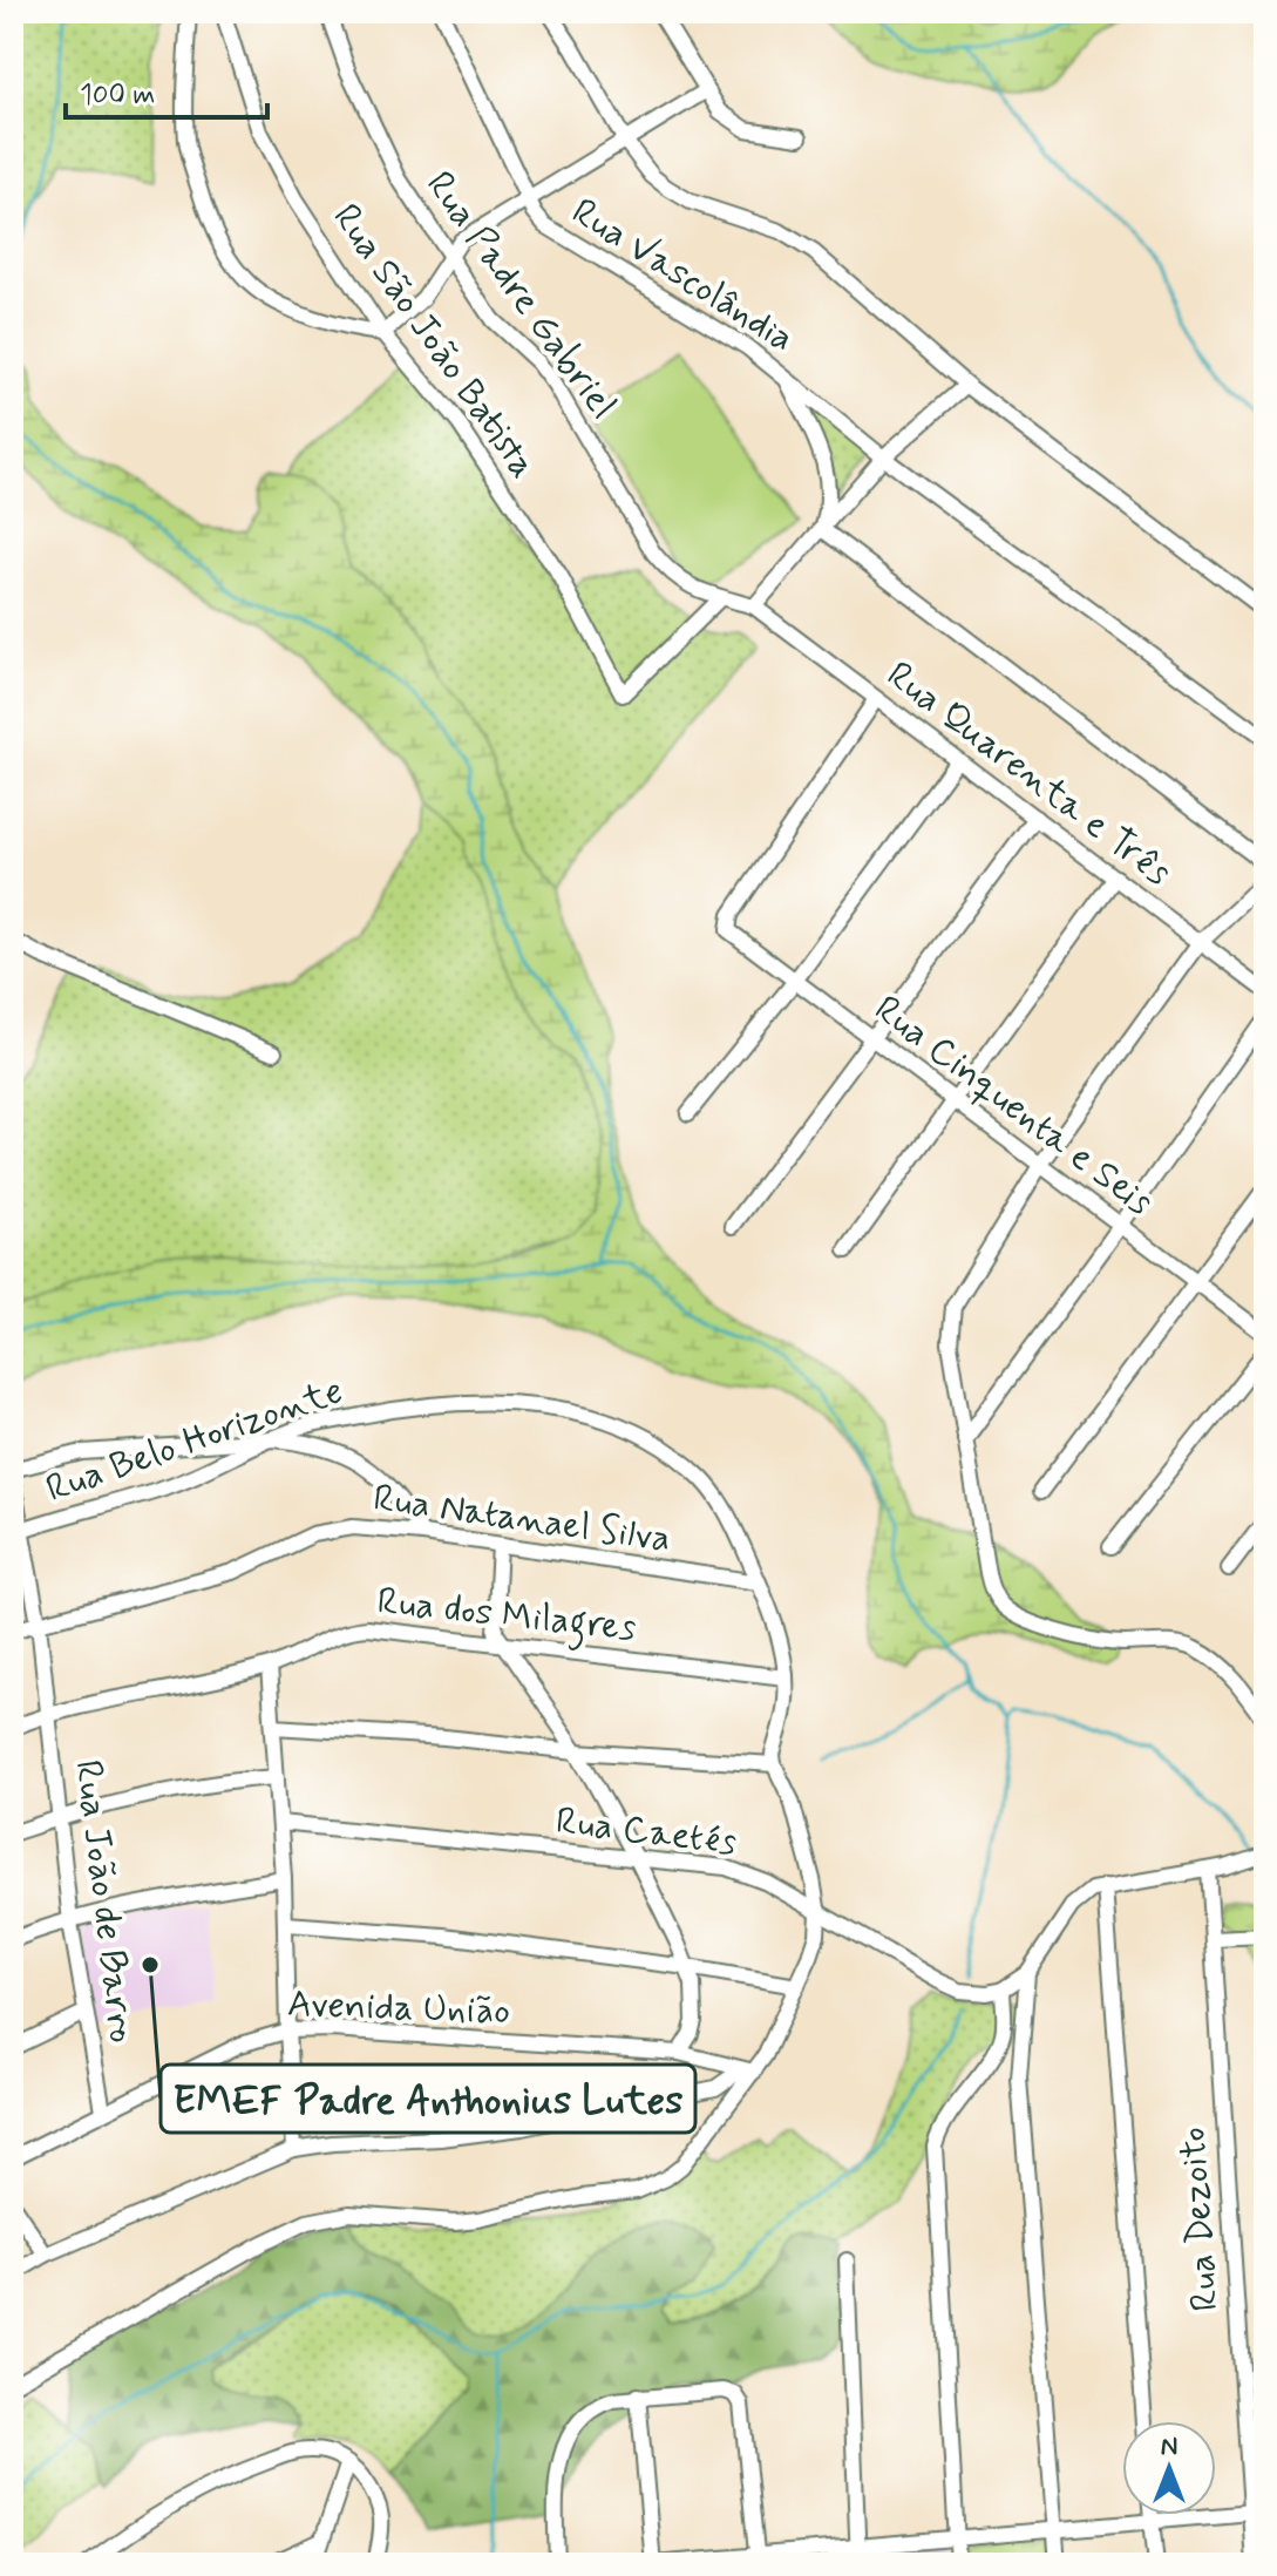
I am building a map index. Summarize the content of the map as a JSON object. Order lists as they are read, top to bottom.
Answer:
{
  "streets": {
    "street": [
      "Rua Vascolândia",
      "Rua Padre Gabriel",
      "Rua São João Batista",
      "Rua Quarenta e Três",
      "Rua Cinquenta e Seis",
      "Rua Belo Horizonte",
      "Rua Natanael Silva",
      "Rua dos Milagres",
      "Rua Caetés",
      "Rua João de Barro",
      "Avenida União",
      "Rua Dezoito"
    ]
  },
  "crossings": [
    ["Rua Padre Gabriel", "Rua São João Batista"],
    ["Rua Padre Gabriel", "Rua Quarenta e Três"],
    ["Rua Quarenta e Três", "Rua Cinquenta e Seis"],
    ["Rua Belo Horizonte", "Rua Natanael Silva"],
    ["Rua Belo Horizonte", "Rua dos Milagres"],
    ["Rua Belo Horizonte", "Rua João de Barro"],
    ["Rua Natanael Silva", "Rua João de Barro"],
    ["Rua dos Milagres", "Rua João de Barro"],
    ["Rua João de Barro", "Avenida União"]
  ],
  "places": ["EMEF Padre Anthonius Lutes"],
  "scale_bar": "100 m",
  "north": "top"
}
